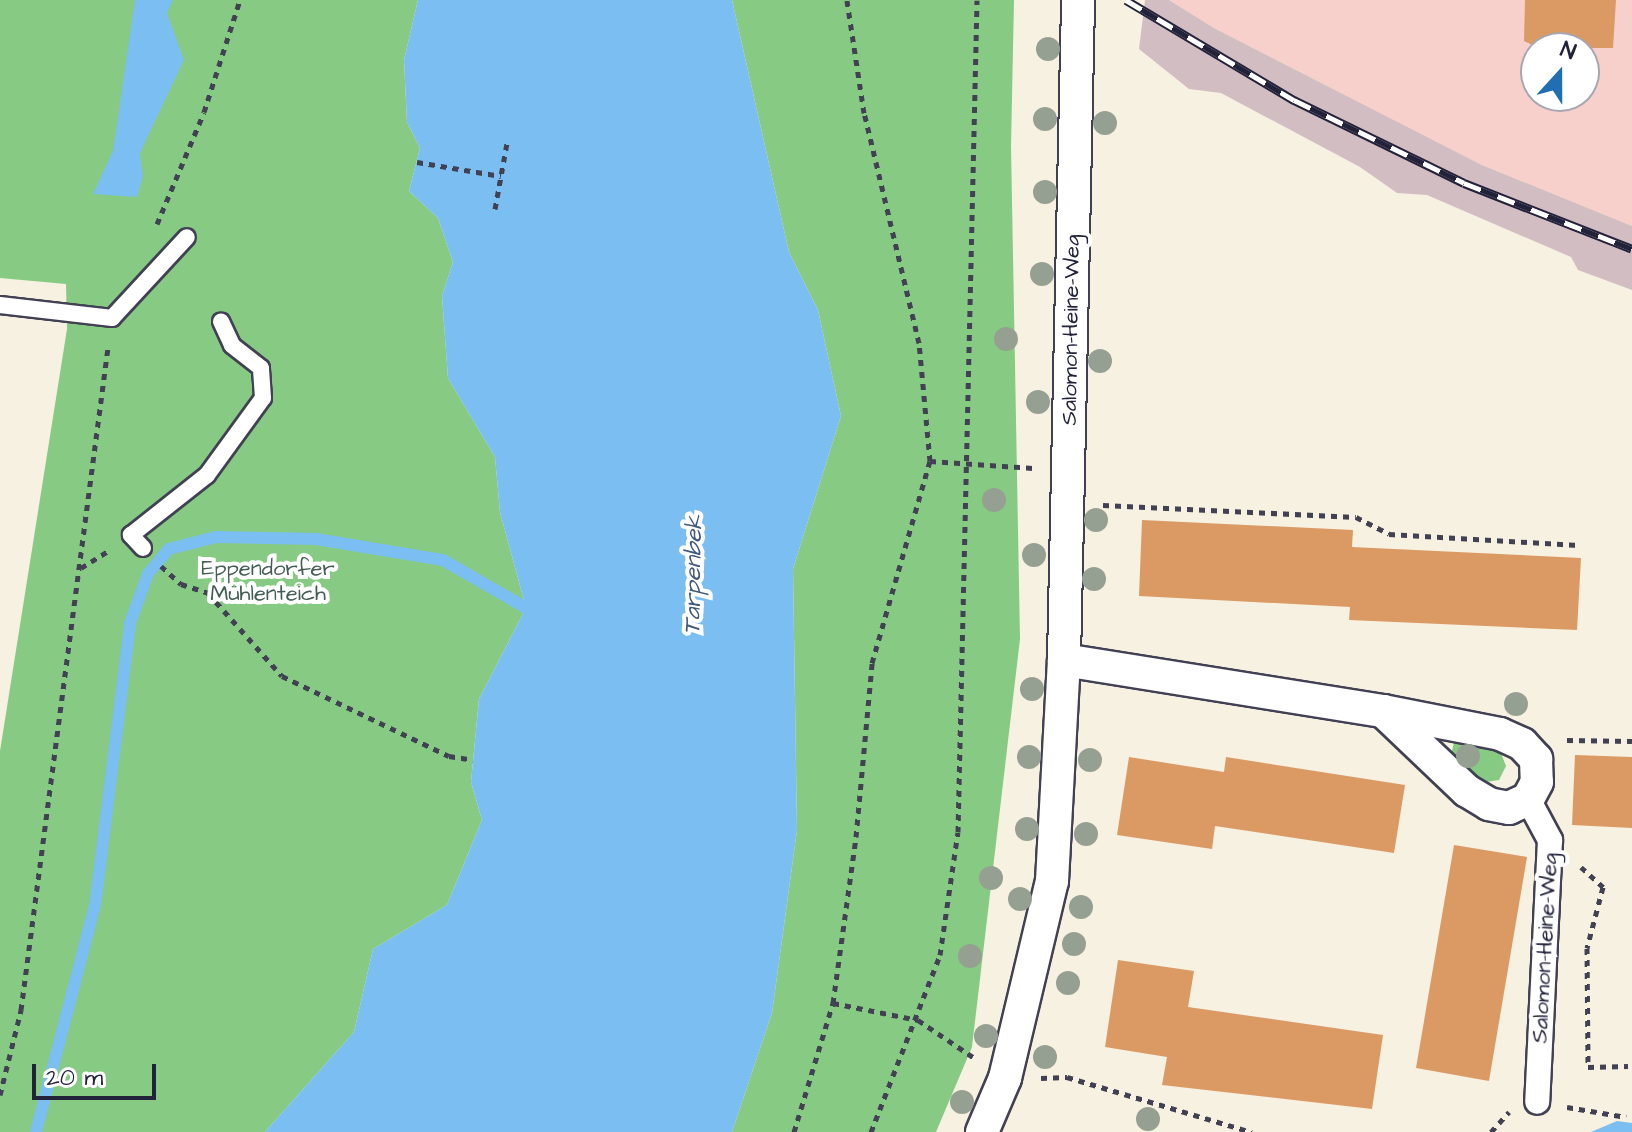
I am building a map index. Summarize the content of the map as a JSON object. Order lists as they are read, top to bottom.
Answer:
{
  "streets": {
    "street": ["Salomon-Heine-Weg"]
  },
  "water": ["Tarpenbek"],
  "parks": ["Eppendorfer Mühlenteich"],
  "scale_bar": "20 m",
  "north": "top"
}
